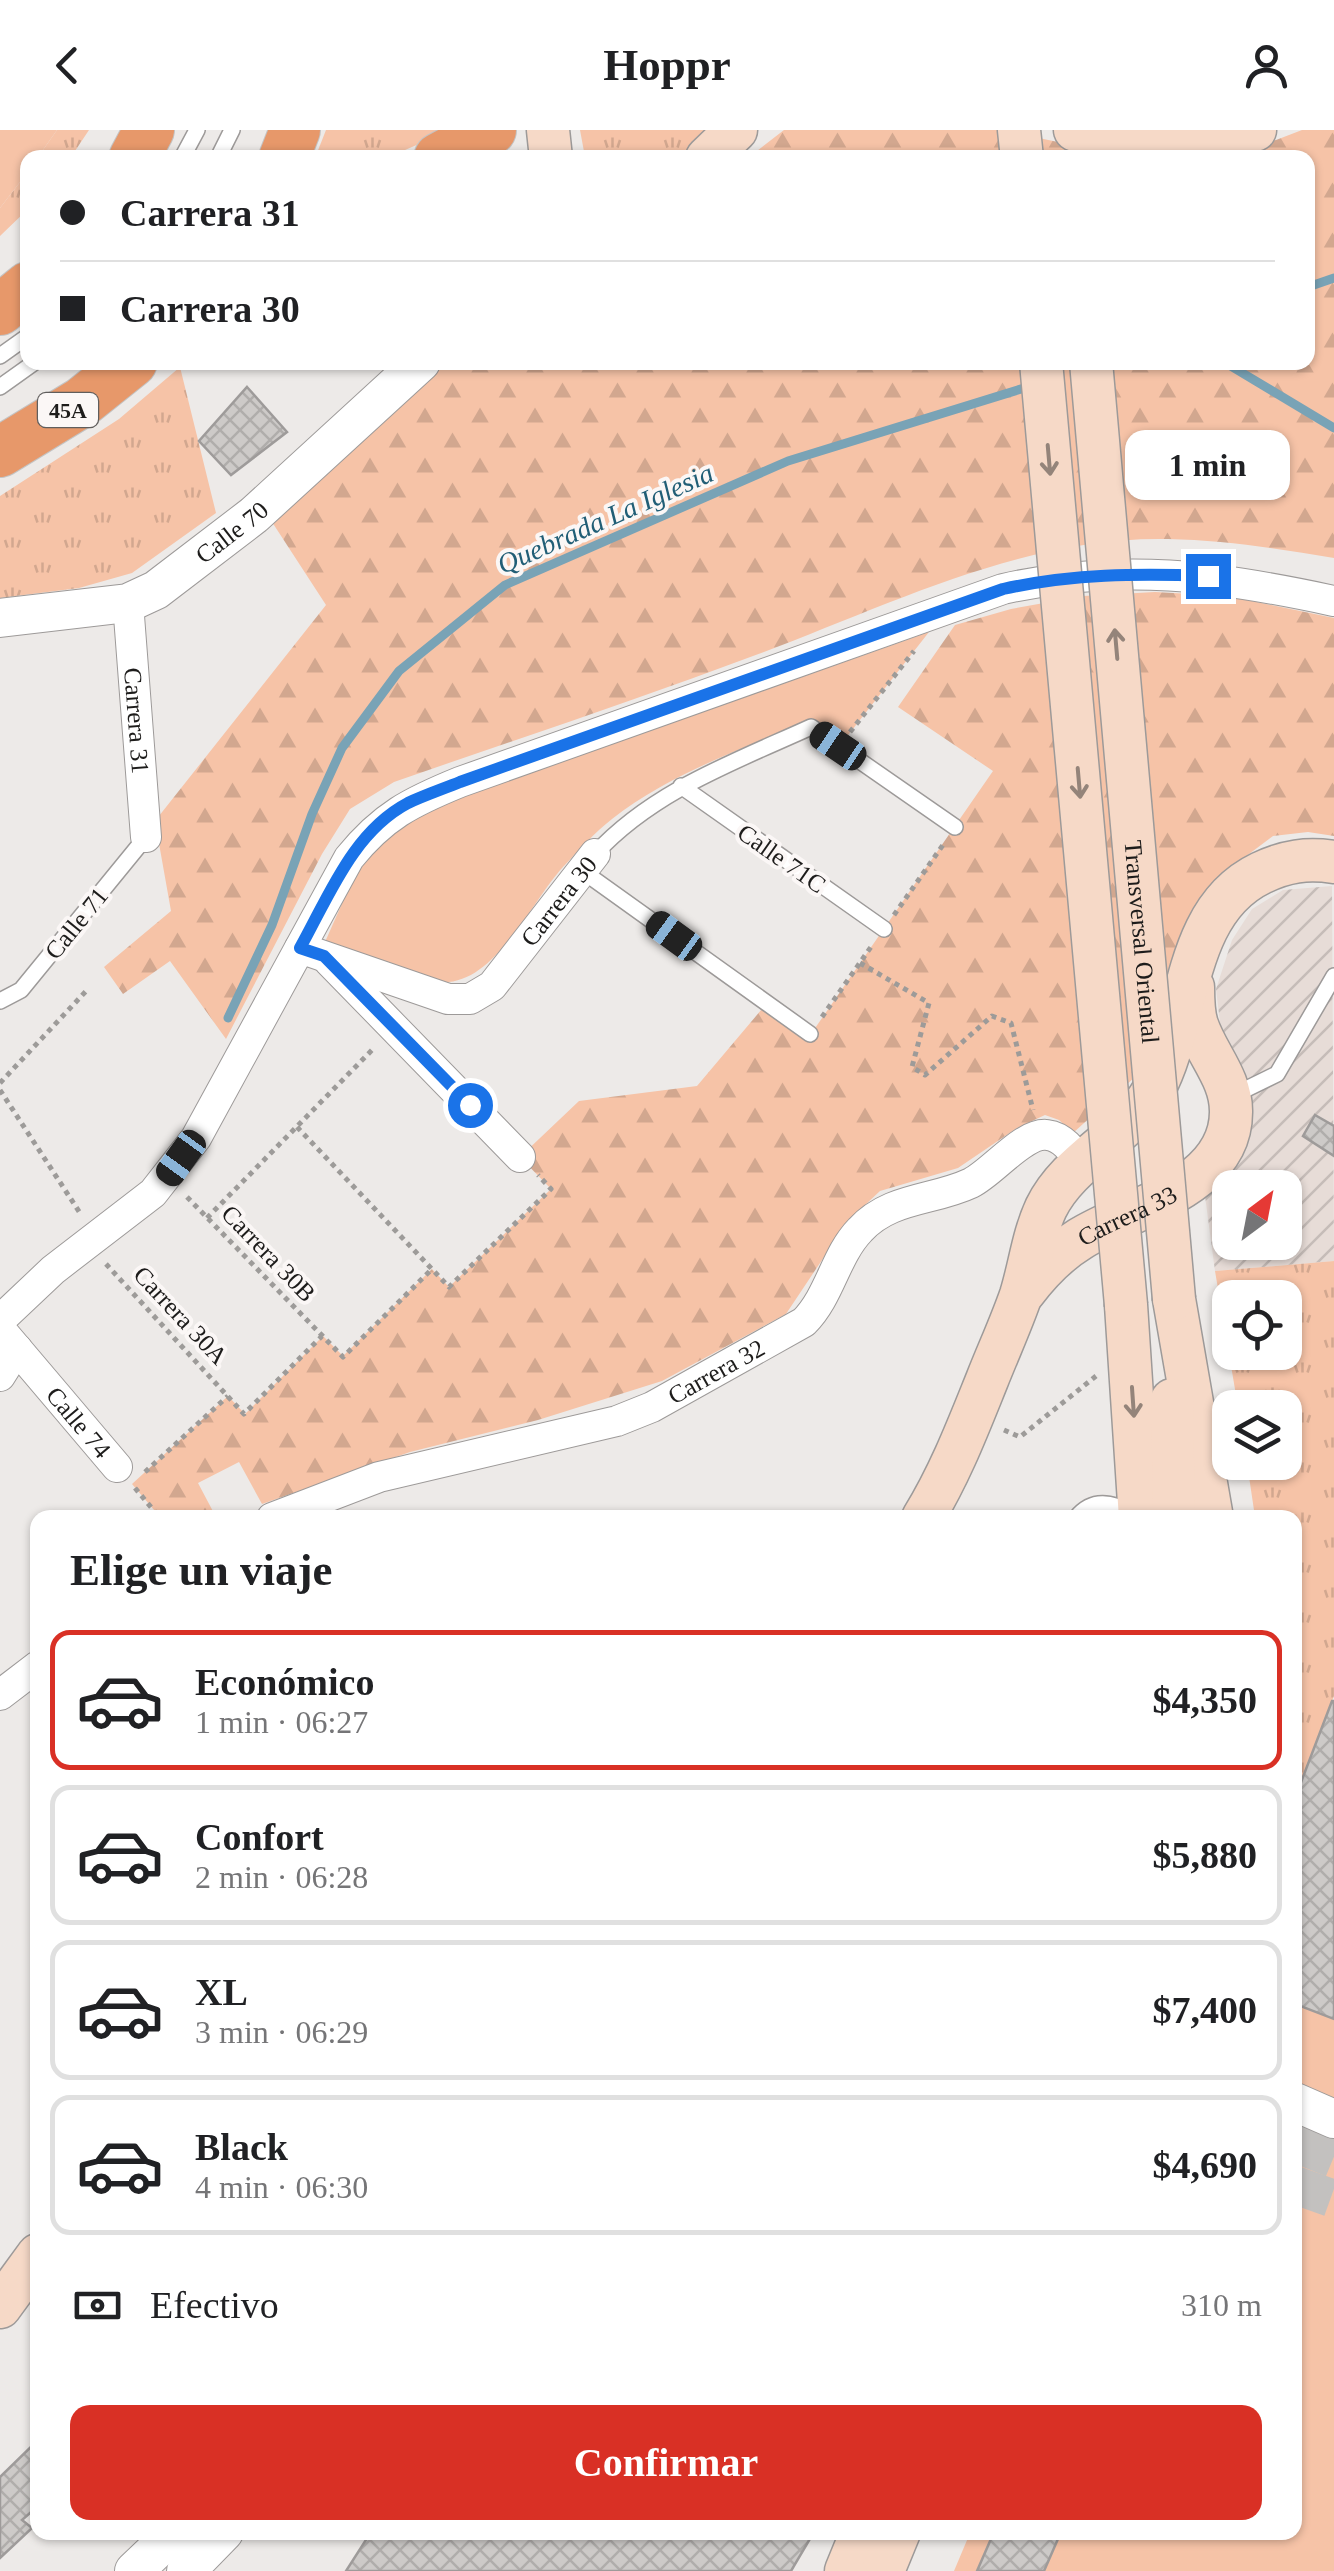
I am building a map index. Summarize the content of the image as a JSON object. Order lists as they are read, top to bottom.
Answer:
{
  "streets": {
    "highway": ["45A"],
    "main road": ["Transversal Oriental", "Carrera 33"],
    "street": [
      "Calle 70",
      "Carrera 31",
      "Carrera 30",
      "Carrera 32",
      "Calle 74"
    ],
    "lane": ["Calle 71C", "Calle 71"],
    "path": ["Carrera 30B", "Carrera 30A"]
  },
  "crossings": [
    ["Calle 70", "Carrera 31"],
    ["Carrera 31", "Calle 71"],
    ["Calle 71C", "Carrera 30"],
    ["Carrera 30B", "Carrera 30A"]
  ],
  "water": ["Quebrada La Iglesia"],
  "north": "top right",
  "page": {
    "header": "Hoppr",
    "banner": ["Carrera 31", "Carrera 30"],
    "bubble": "1 min",
    "heading": "Elige un viaje",
    "list": [
      {
        "name": "Económico",
        "note": "1 min · 06:27",
        "value": "$4,350"
      },
      {
        "name": "Confort",
        "note": "2 min · 06:28",
        "value": "$5,880"
      },
      {
        "name": "XL",
        "note": "3 min · 06:29",
        "value": "$7,400"
      },
      {
        "name": "Black",
        "note": "4 min · 06:30",
        "value": "$4,690"
      }
    ],
    "pay": ["Efectivo", "310 m"],
    "buttons": "Confirmar"
  }
}
